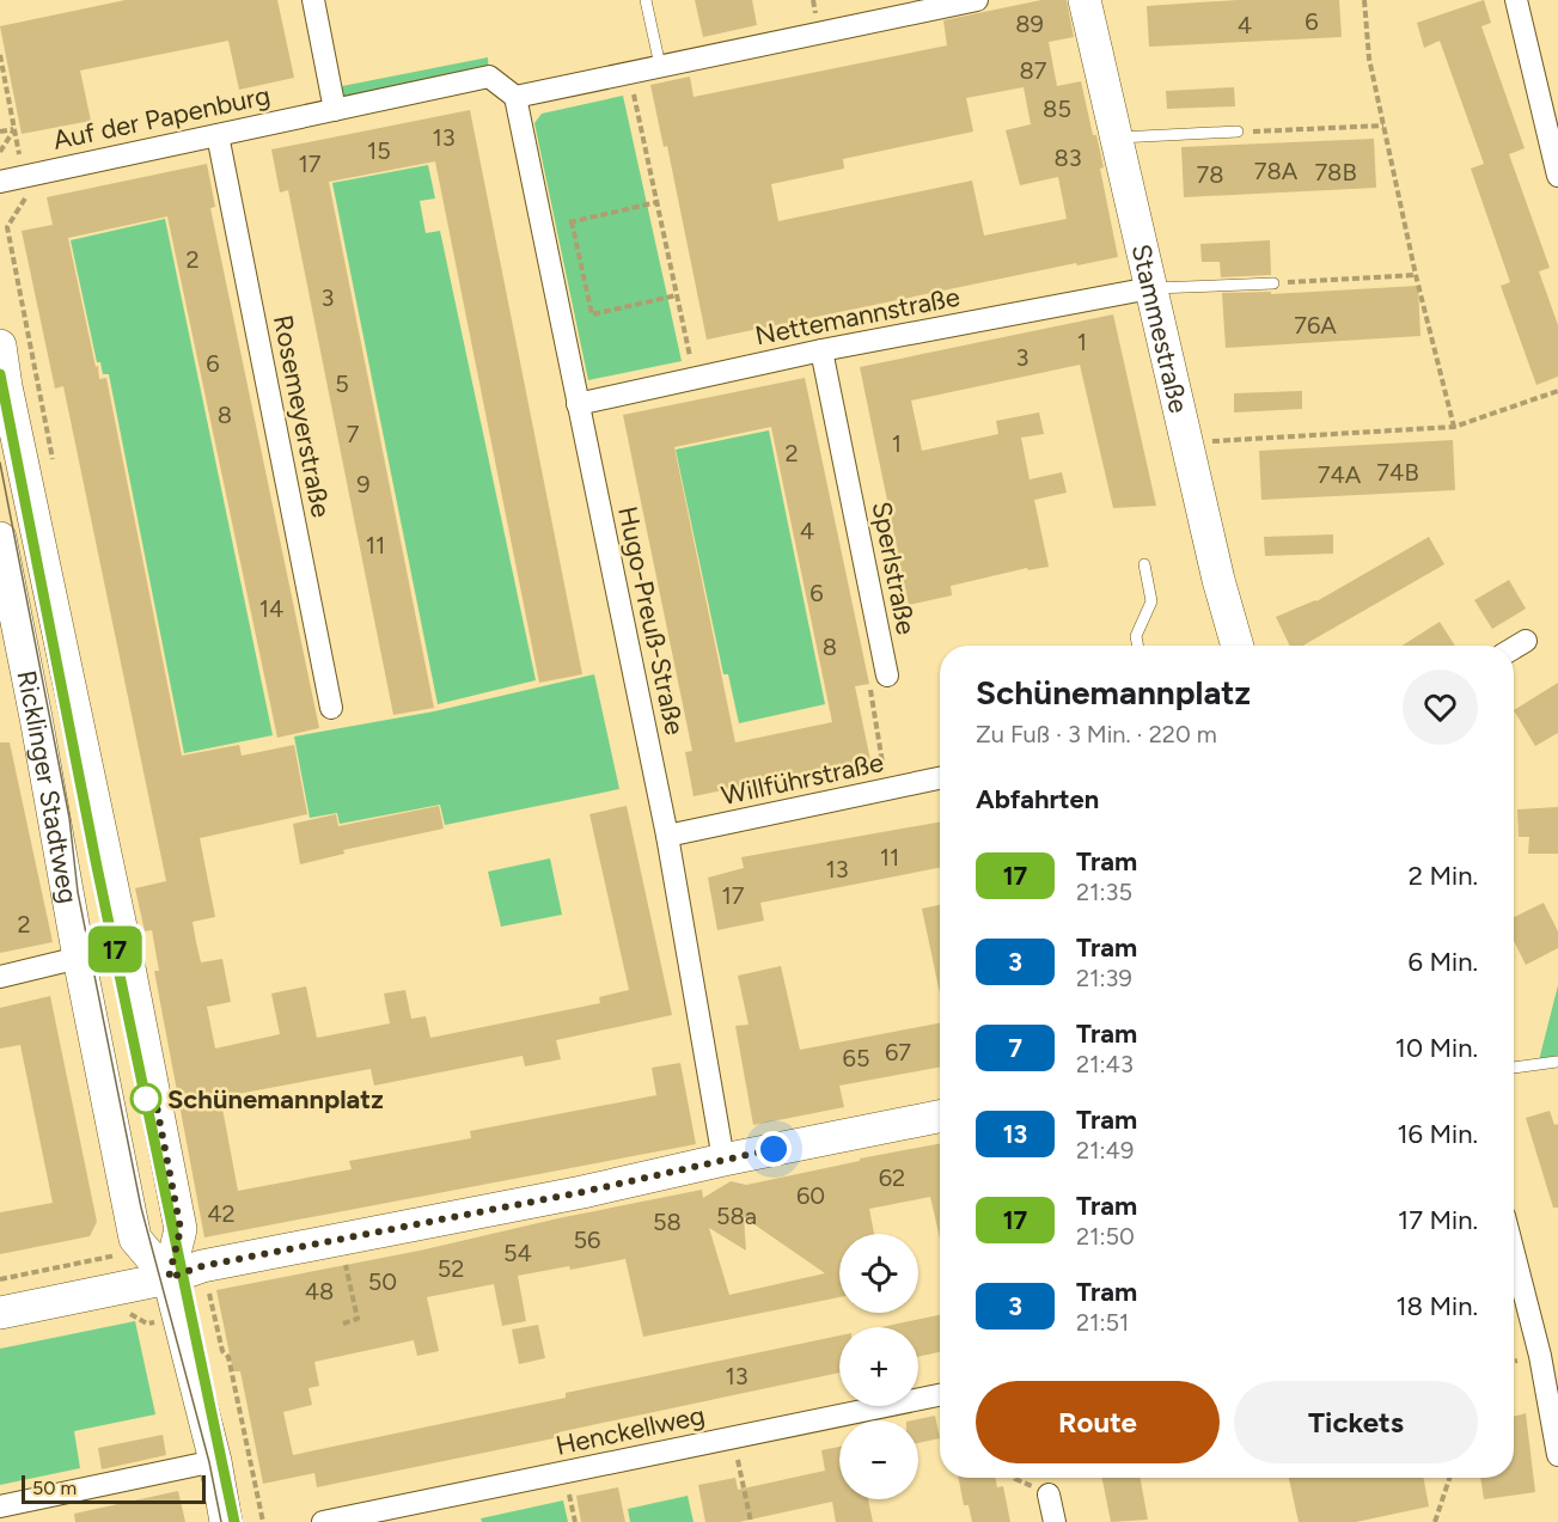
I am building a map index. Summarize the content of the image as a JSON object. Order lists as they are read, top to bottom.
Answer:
{
  "streets": {
    "street": [
      "Auf der Papenburg",
      "Nettemannstraße",
      "Stammestraße",
      "Rosemeyerstraße",
      "Sperlstraße",
      "Hugo-Preuß-Straße",
      "Willführstraße",
      "Ricklinger Stadtweg",
      "Henckellweg"
    ]
  },
  "crossings": [
    ["Auf der Papenburg", "Rosemeyerstraße"],
    ["Auf der Papenburg", "Hugo-Preuß-Straße"],
    ["Nettemannstraße", "Stammestraße"],
    ["Nettemannstraße", "Sperlstraße"],
    ["Nettemannstraße", "Hugo-Preuß-Straße"],
    ["Sperlstraße", "Willführstraße"],
    ["Hugo-Preuß-Straße", "Willführstraße"]
  ],
  "places": ["Schünemannplatz"],
  "lines": ["tram line 17"],
  "house_numbers": [
    "6",
    "89",
    "4",
    "87",
    "85",
    "13",
    "15",
    "83",
    "17",
    "78A",
    "78B",
    "78",
    "2",
    "3",
    "76A",
    "1",
    "3",
    "6",
    "5",
    "8",
    "7",
    "1",
    "2",
    "74B",
    "74A",
    "9",
    "4",
    "11",
    "6",
    "14",
    "8",
    "11",
    "13",
    "17",
    "2",
    "67",
    "65",
    "62",
    "60",
    "42",
    "58a",
    "58",
    "56",
    "54",
    "52",
    "50",
    "48",
    "13"
  ],
  "scale_bar": "50 m",
  "page": {
    "on_map": "17",
    "heading": [
      ["Schünemannplatz", "Zu Fuß · 3 Min. · 220 m"],
      "Abfahrten"
    ],
    "list": [
      {
        "mark": "17",
        "name": "Tram",
        "note": "21:35",
        "value": "2 Min."
      },
      {
        "mark": "3",
        "name": "Tram",
        "note": "21:39",
        "value": "6 Min."
      },
      {
        "mark": "7",
        "name": "Tram",
        "note": "21:43",
        "value": "10 Min."
      },
      {
        "mark": "13",
        "name": "Tram",
        "note": "21:49",
        "value": "16 Min."
      },
      {
        "mark": "17",
        "name": "Tram",
        "note": "21:50",
        "value": "17 Min."
      },
      {
        "mark": "3",
        "name": "Tram",
        "note": "21:51",
        "value": "18 Min."
      }
    ],
    "map_buttons": ["+", "−"],
    "buttons": ["Route", "Tickets"],
    "scale": "50 m"
  }
}
